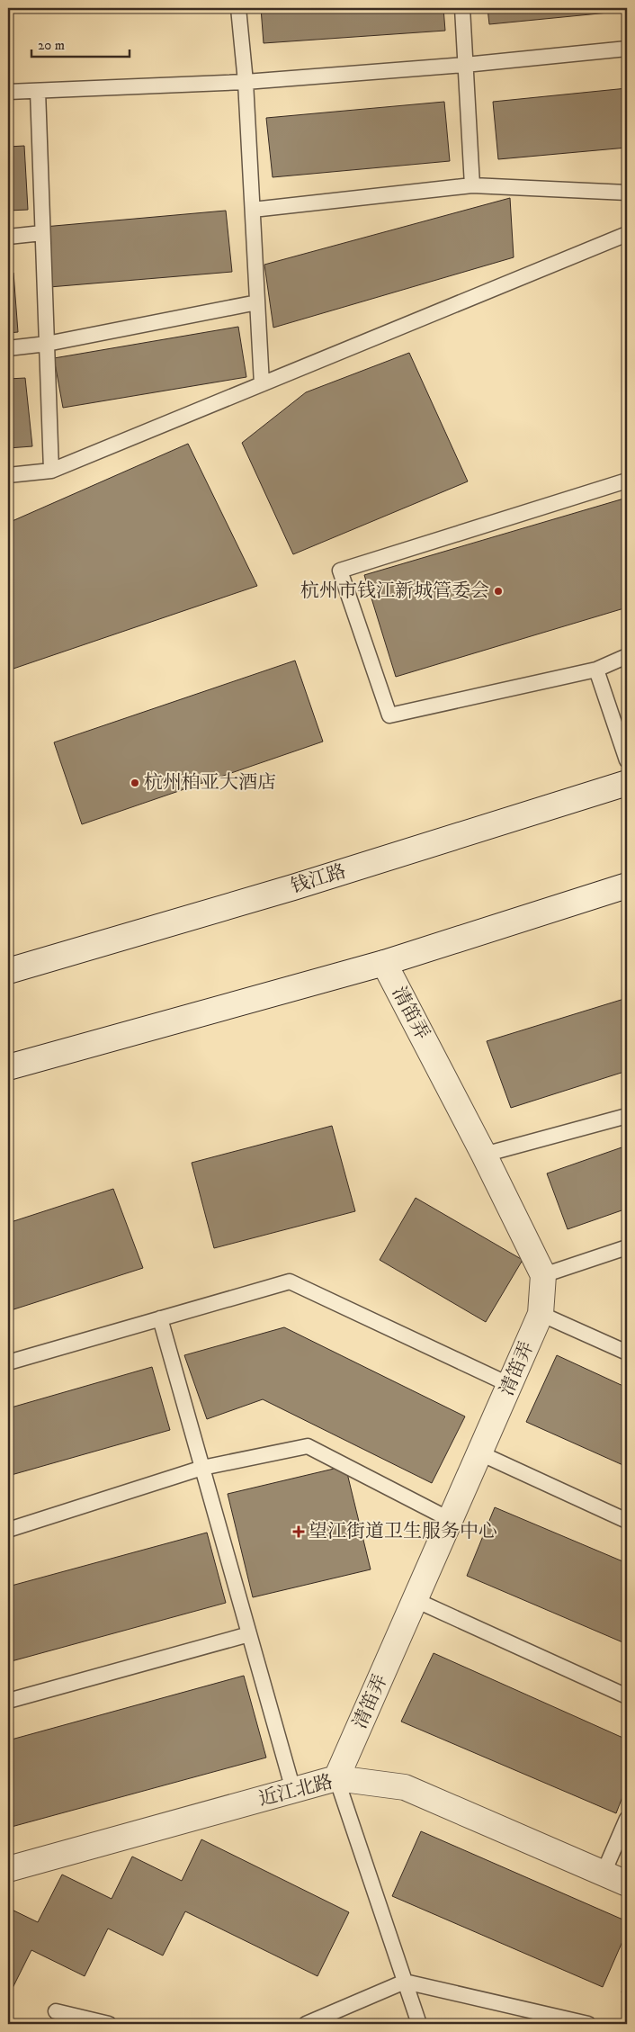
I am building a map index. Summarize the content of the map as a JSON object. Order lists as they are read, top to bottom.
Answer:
{
  "streets": {
    "street": ["钱江路", "清笛弄", "近江北路"]
  },
  "crossings": [
    ["清笛弄", "近江北路"]
  ],
  "places": {
    "other": ["杭州市钱江新城管委会", "杭州柏亚大酒店"],
    "health": ["望江街道卫生服务中心"]
  },
  "scale_bar": "20 m"
}
